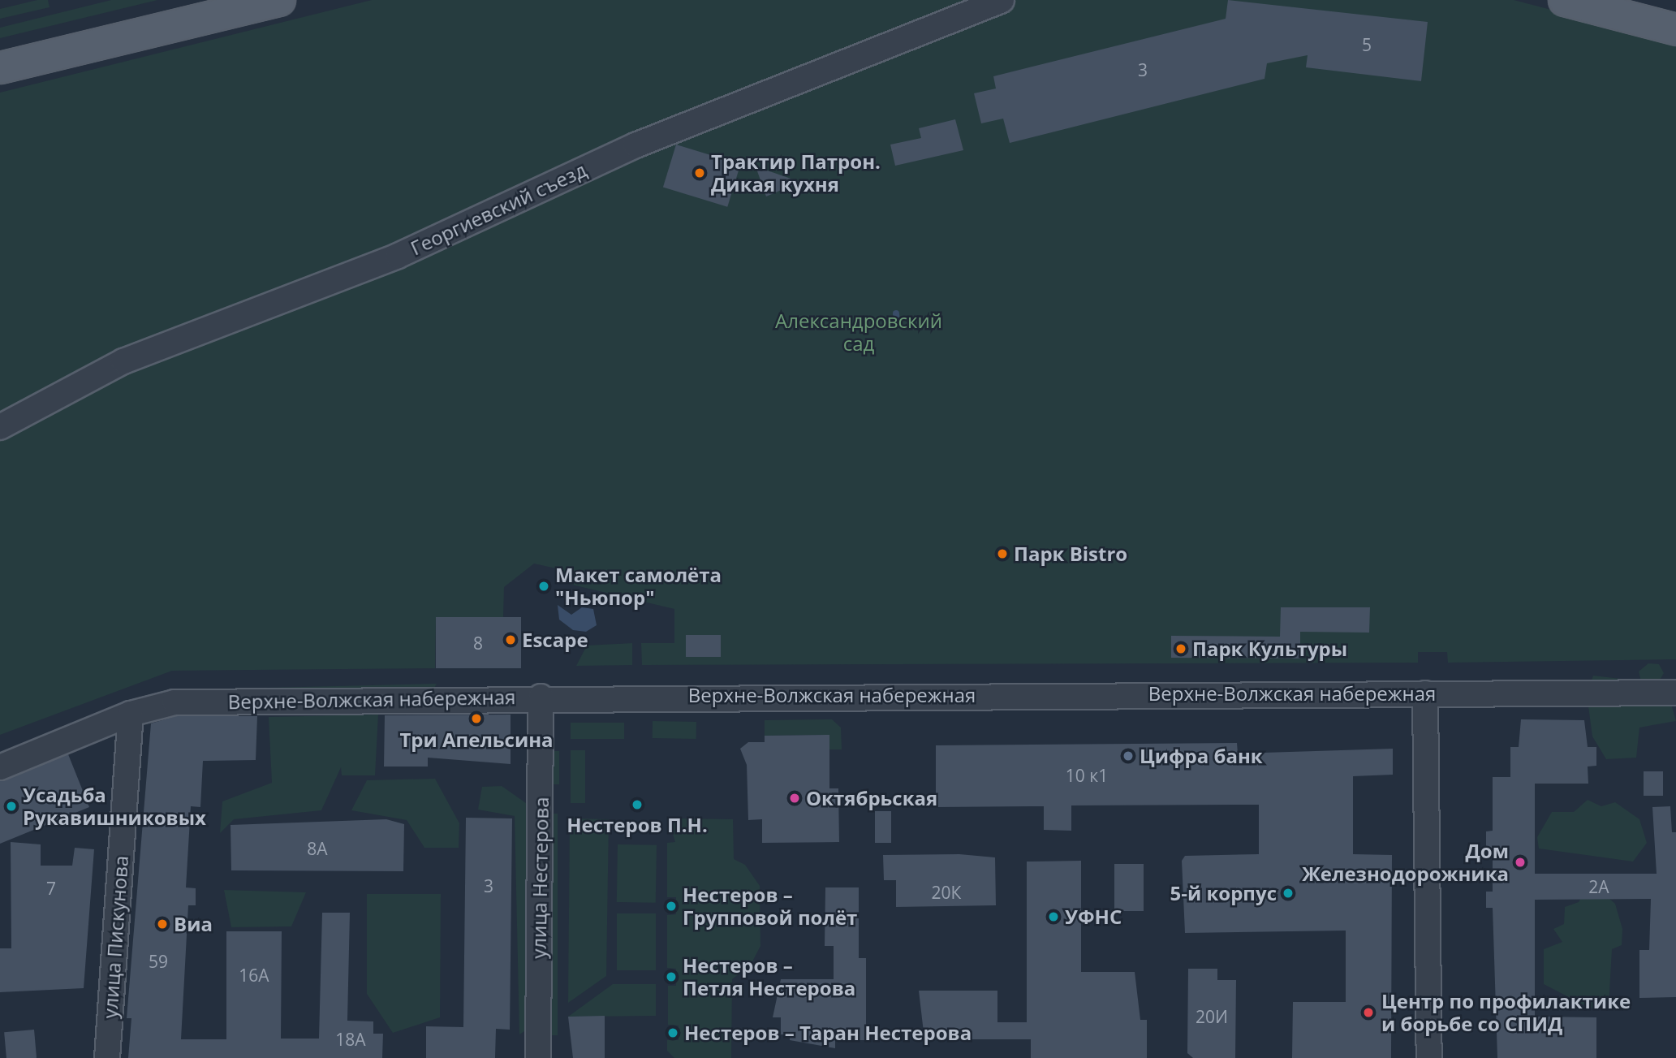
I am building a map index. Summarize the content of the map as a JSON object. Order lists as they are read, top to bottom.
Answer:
{
  "streets": {
    "street": [
      "Георгиевский съезд",
      "Верхне-Волжская набережная",
      "улица Нестерова",
      "улица Пискунова"
    ]
  },
  "crossings": [
    ["Верхне-Волжская набережная", "улица Нестерова"],
    ["Верхне-Волжская набережная", "улица Пискунова"]
  ],
  "parks": ["Александровский сад"],
  "places": [
    "Трактир Патрон. Дикая кухня",
    "Парк Bistro",
    "Макет самолёта \"Ньюпор\"",
    "Escape",
    "Парк Культуры",
    "Три Апельсина",
    "Цифра банк",
    "Октябрьская",
    "Нестеров П.Н.",
    "Усадьба Рукавишниковых",
    "Дом Железнодорожника",
    "5-й корпус",
    "Нестеров – Групповой полёт",
    "УФНС",
    "Виа",
    "Нестеров – Петля Нестерова",
    "Центр по профилактике и борьбе со СПИД",
    "Нестеров – Таран Нестерова"
  ],
  "house_numbers": [
    "5",
    "3",
    "8",
    "10 к1",
    "8А",
    "3",
    "2А",
    "7",
    "20К",
    "59",
    "16А",
    "20И",
    "18А"
  ]
}
